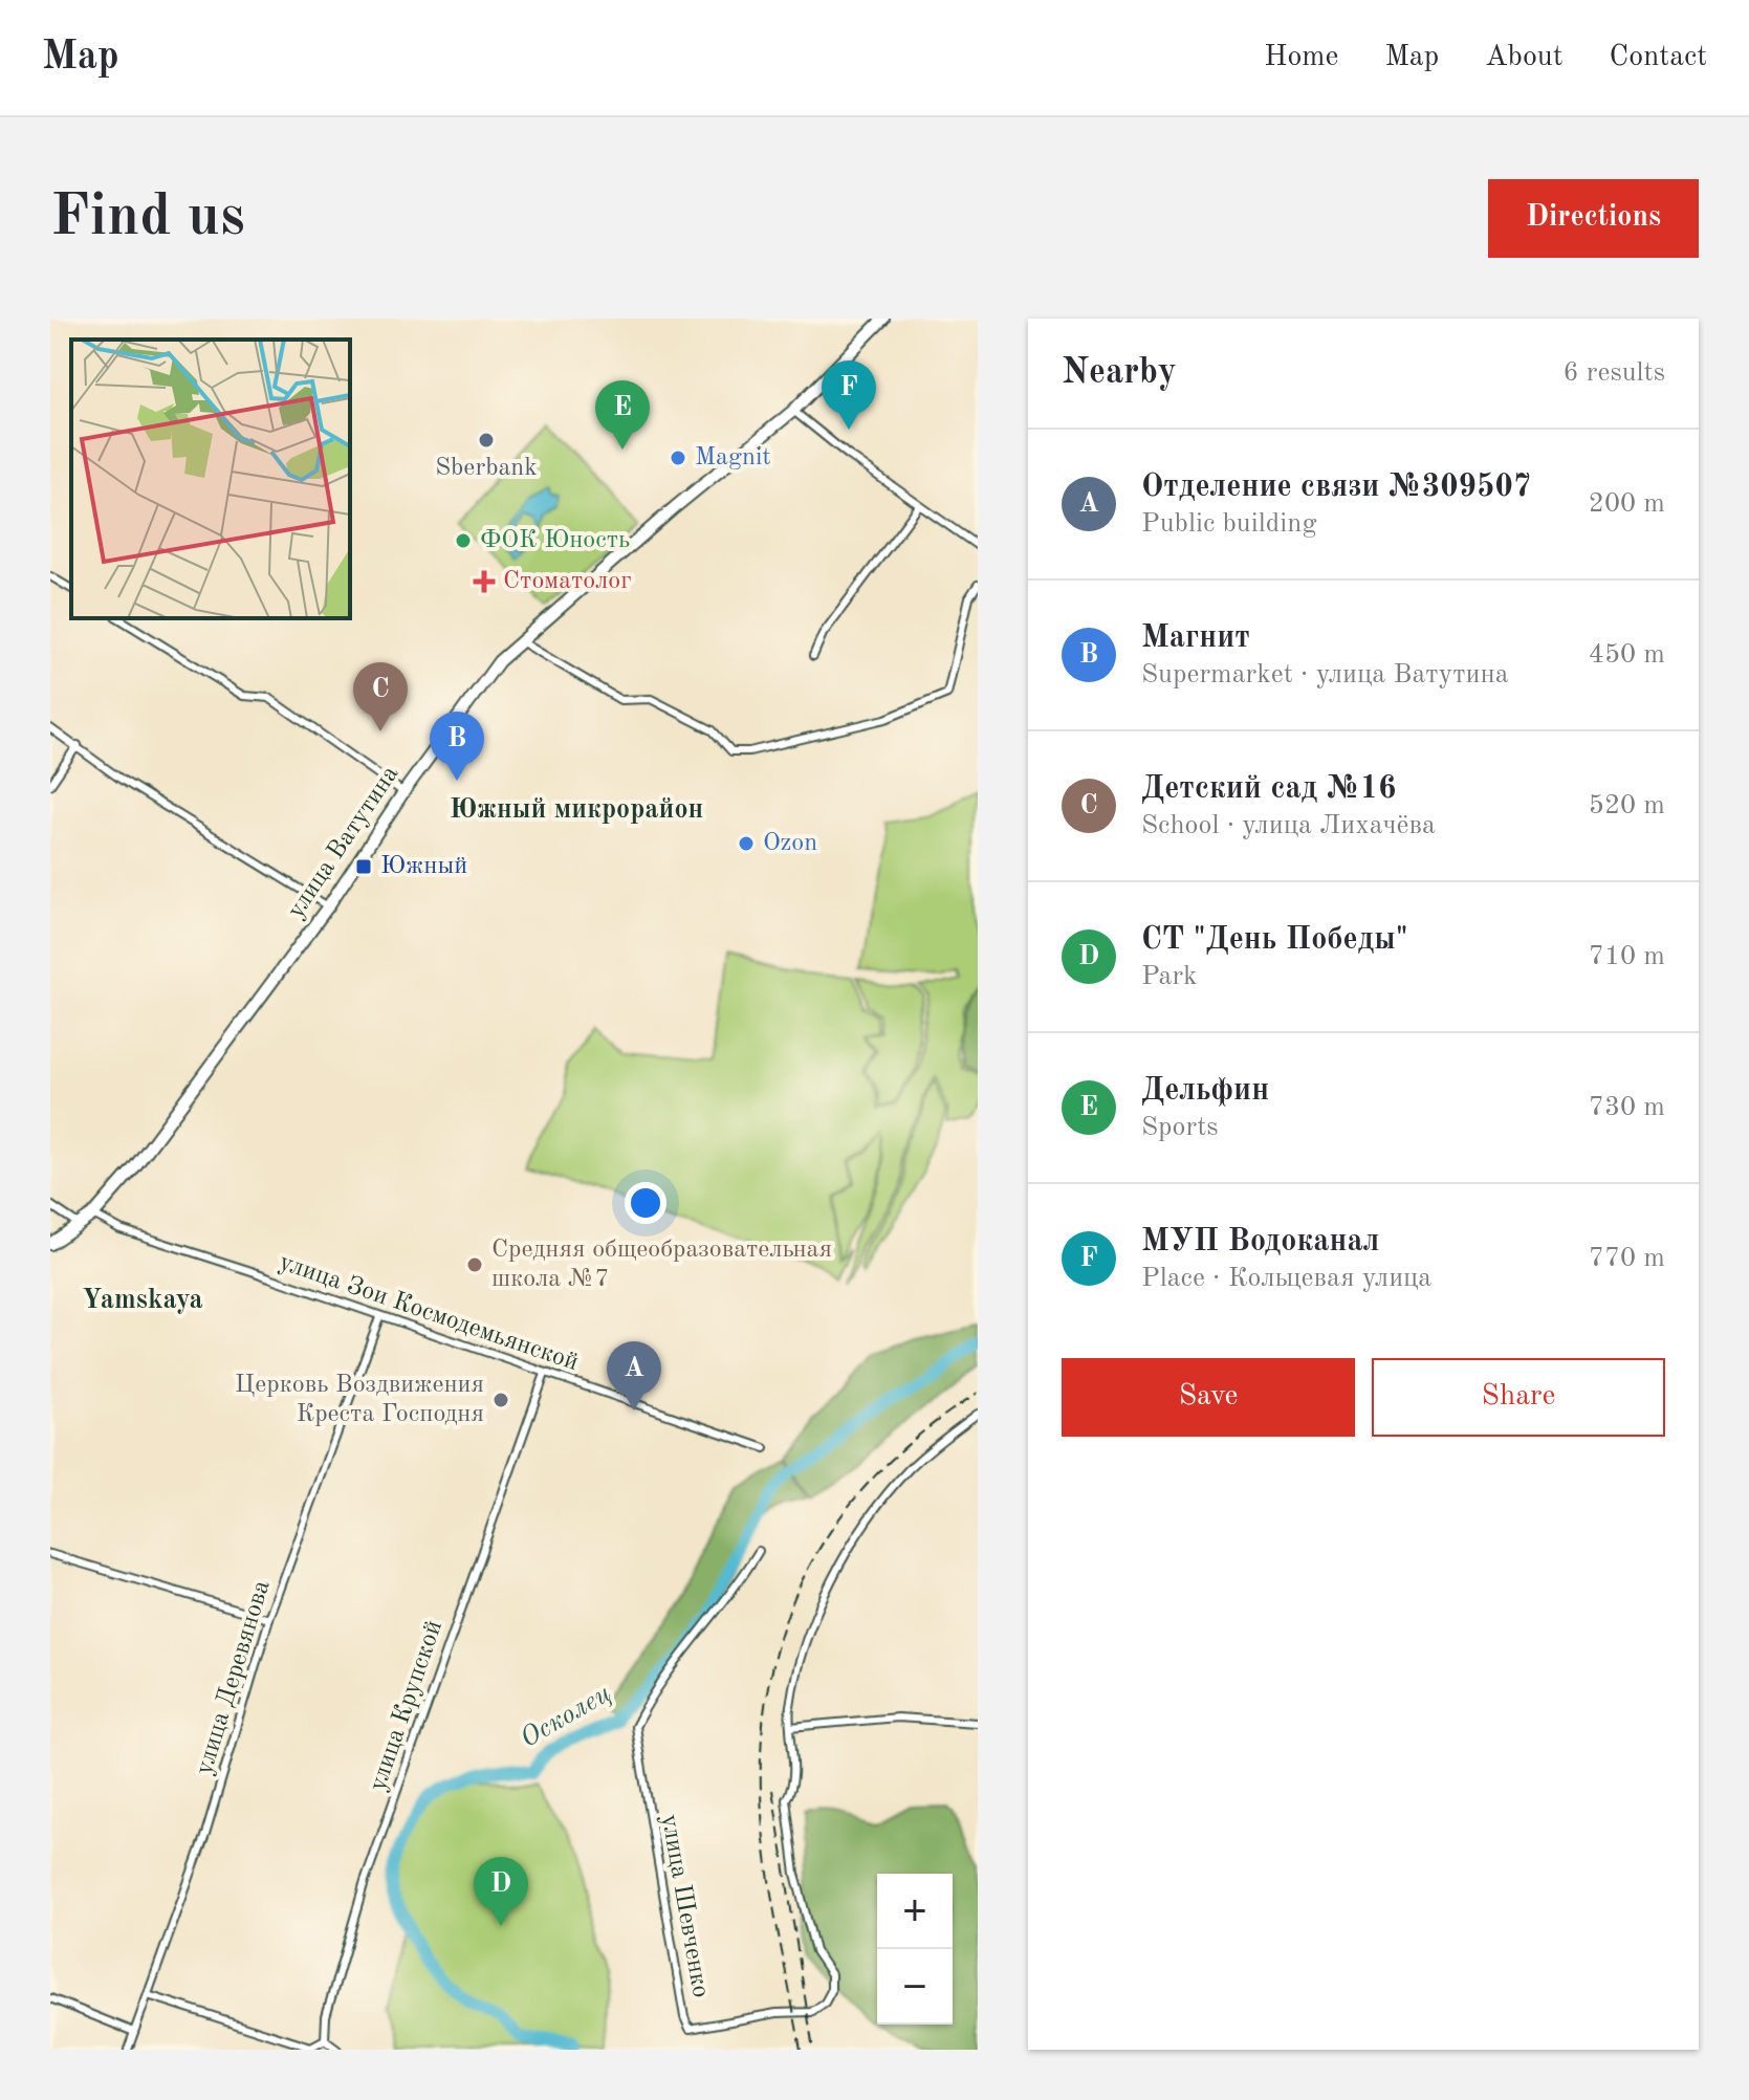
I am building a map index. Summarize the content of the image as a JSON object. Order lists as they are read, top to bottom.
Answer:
{
  "streets": {
    "main road": ["улица Ватутина"],
    "street": [
      "улица Зои Космодемьянской",
      "улица Деревянова",
      "улица Крупской",
      "улица Шевченко"
    ]
  },
  "crossings": [
    ["улица Ватутина", "улица Зои Космодемьянской"],
    ["улица Зои Космодемьянской", "улица Деревянова"],
    ["улица Зои Космодемьянской", "улица Крупской"]
  ],
  "districts": ["Южный микрорайон", "Yamskaya"],
  "water": ["Осколец"],
  "places": {
    "other": [
      "Sberbank",
      "Magnit",
      "ФОК Юность",
      "Ozon",
      "Средняя общеобразовательная школа №7",
      "Церковь Воздвижения Креста Господня"
    ],
    "health": ["Стоматолог"],
    "transit": ["Южный"]
  },
  "page": {
    "header": "Map",
    "nav": [
      "Home",
      "Map",
      "About",
      "Contact"
    ],
    "buttons": [
      "Directions",
      ["Save", "Share"]
    ],
    "title": "Find us",
    "heading": ["Nearby", "6 results"],
    "pins": [
      "F",
      "E",
      "C",
      "B",
      "A",
      "D"
    ],
    "list": [
      {
        "mark": "A",
        "name": "Отделение связи №309507",
        "note": "Public building",
        "value": "200 m"
      },
      {
        "mark": "B",
        "name": "Магнит",
        "note": "Supermarket · улица Ватутина",
        "value": "450 m"
      },
      {
        "mark": "C",
        "name": "Детский сад №16",
        "note": "School · улица Лихачёва",
        "value": "520 m"
      },
      {
        "mark": "D",
        "name": "СТ \"День Победы\"",
        "note": "Park",
        "value": "710 m"
      },
      {
        "mark": "E",
        "name": "Дельфин",
        "note": "Sports",
        "value": "730 m"
      },
      {
        "mark": "F",
        "name": "МУП Водоканал",
        "note": "Place · Кольцевая улица",
        "value": "770 m"
      }
    ],
    "map_buttons": ["+", "−"]
  }
}
